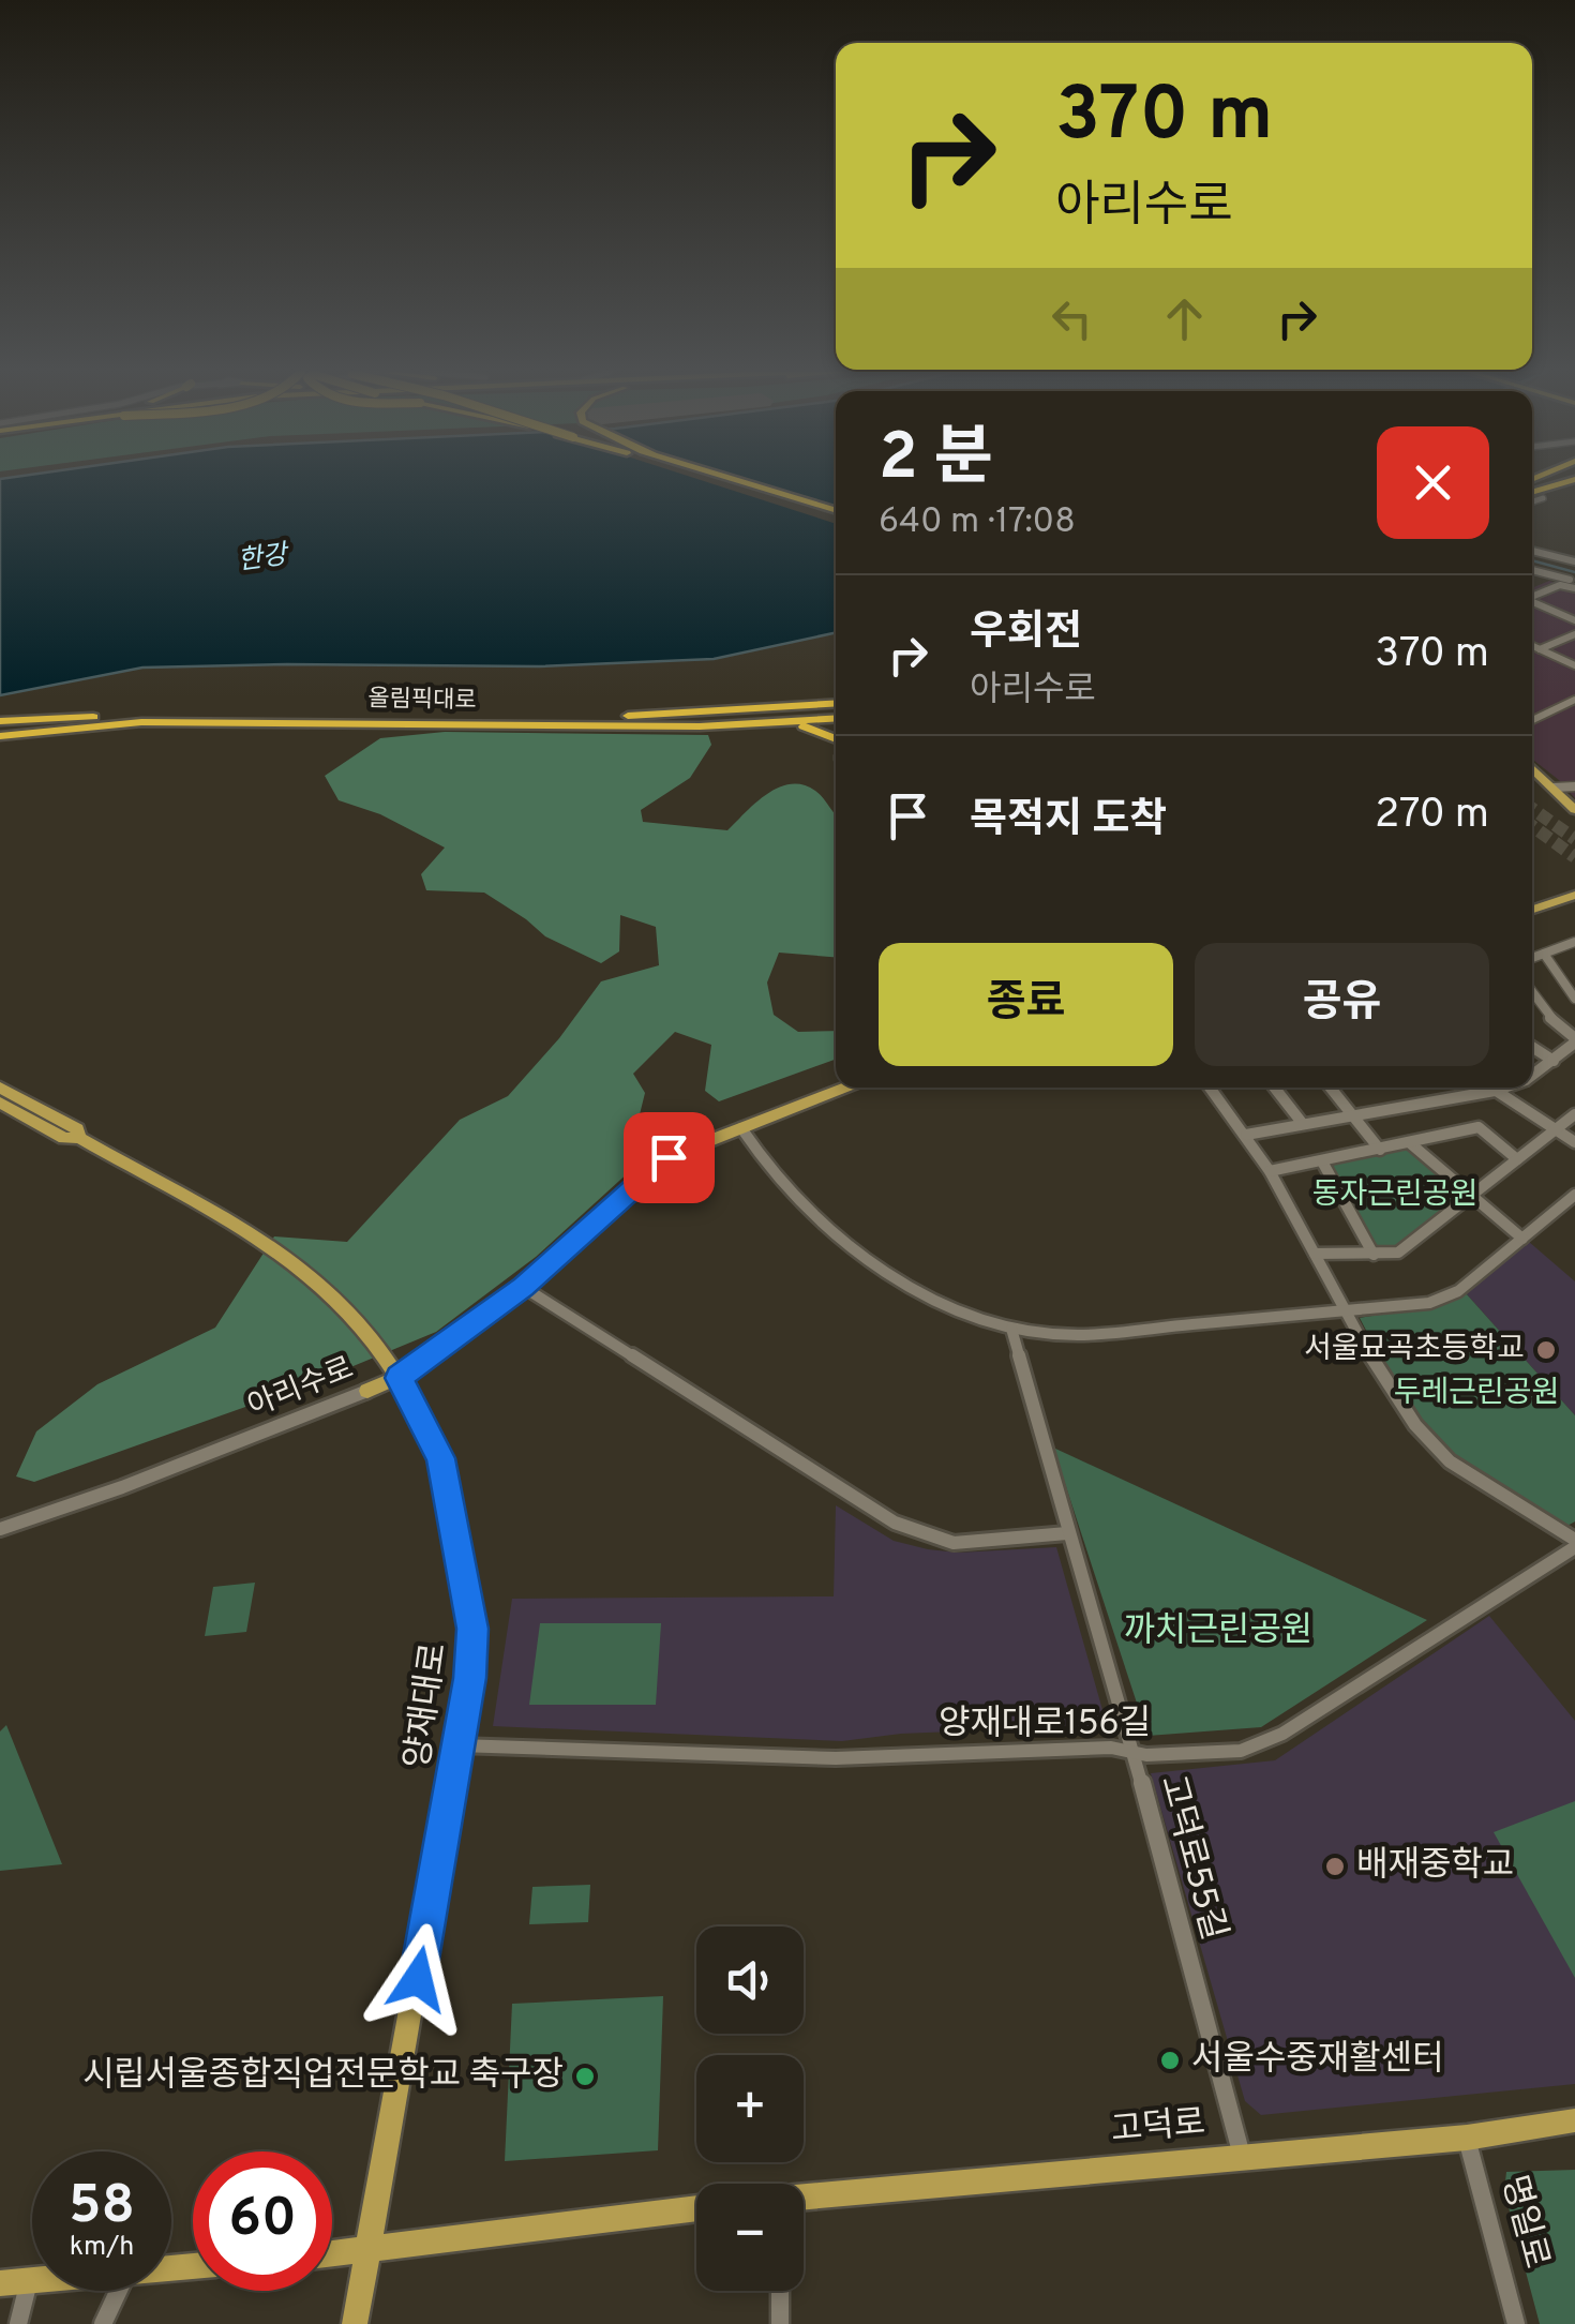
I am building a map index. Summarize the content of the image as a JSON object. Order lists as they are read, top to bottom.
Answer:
{
  "streets": {
    "highway": ["올림픽대로"],
    "main road": ["아리수로", "양재대로", "고덕로"],
    "street": ["양재대로156길", "고덕로55길", "명일로"]
  },
  "crossings": [
    ["아리수로", "양재대로"],
    ["양재대로", "양재대로156길"],
    ["양재대로156길", "고덕로55길"],
    ["고덕로55길", "고덕로"],
    ["고덕로", "명일로"]
  ],
  "water": ["한강"],
  "parks": ["동자근린공원", "두레근린공원", "까치근린공원"],
  "places": [
    "서울묘곡초등학교",
    "배재중학교",
    "서울수중재활센터",
    "시립서울종합직업전문학교 축구장"
  ],
  "page": {
    "turn": ["370 m", "아리수로"],
    "heading": ["2 분", "640 m · 17:08"],
    "list": [
      {
        "name": "우회전",
        "note": "아리수로",
        "value": "370 m"
      },
      {
        "name": "목적지 도착",
        "value": "270 m"
      }
    ],
    "buttons": ["종료", "공유"],
    "map_buttons": ["+", "−"],
    "speed": "58 km/h",
    "limit": "60"
  }
}
